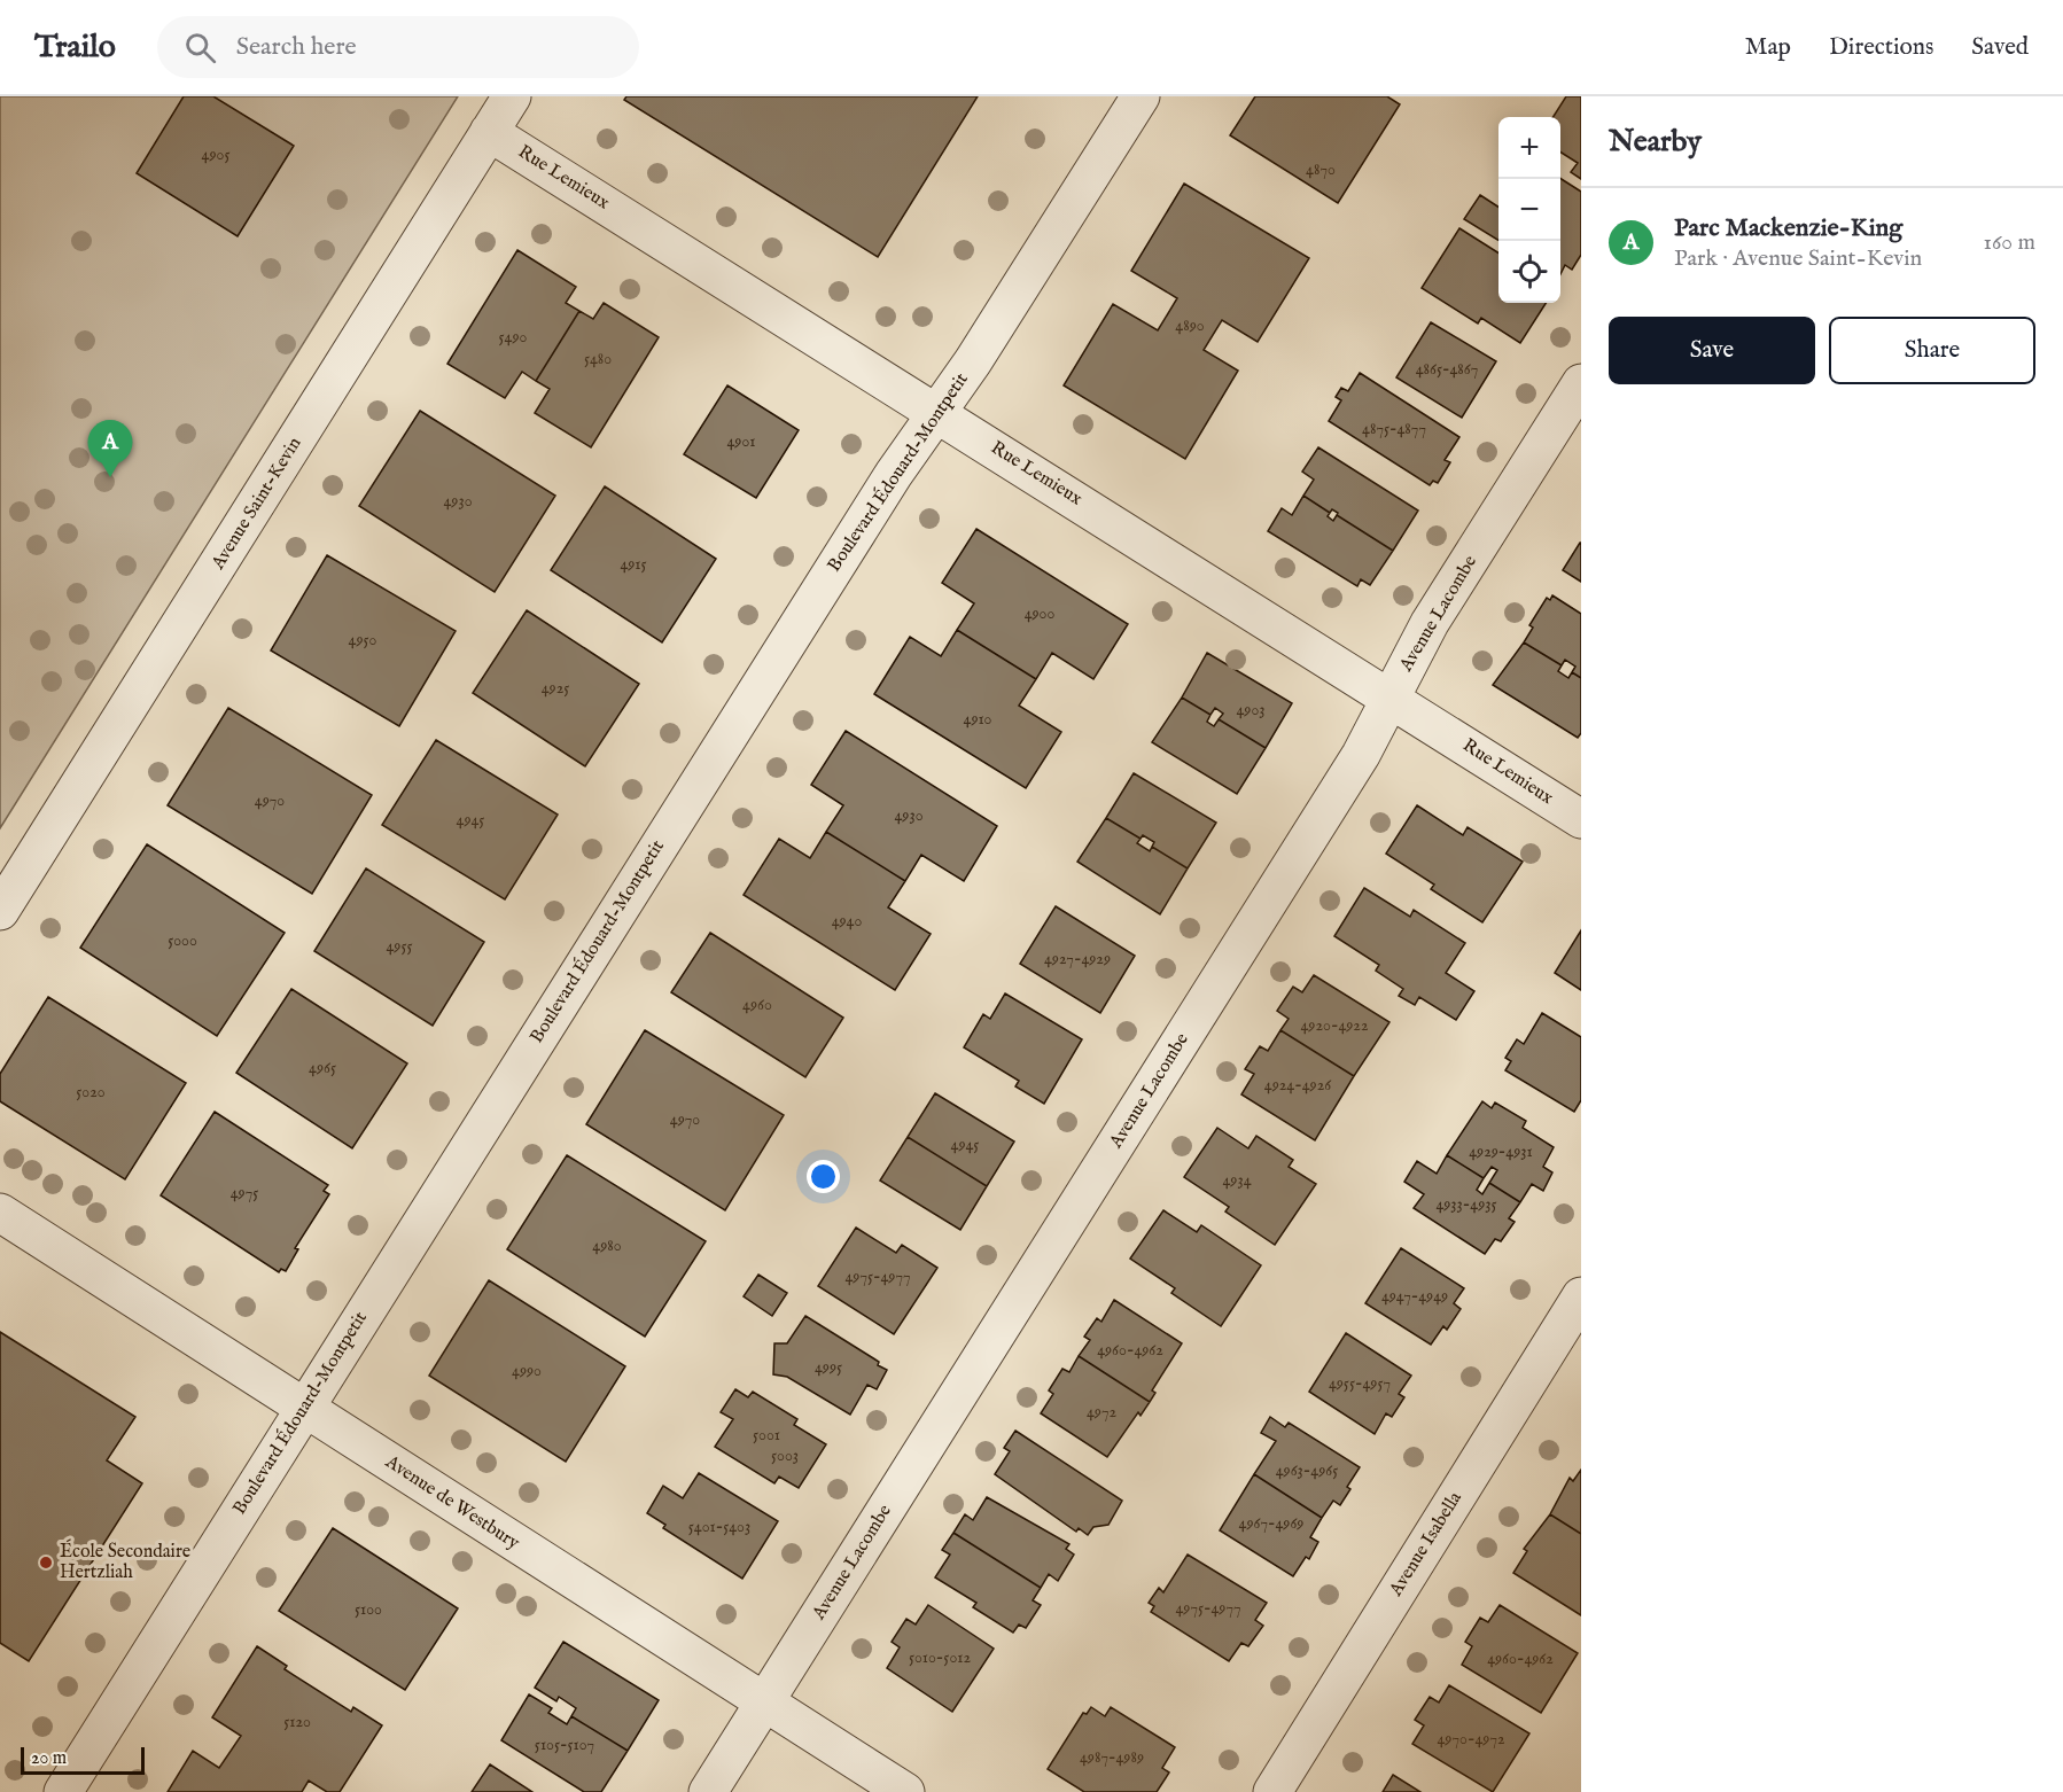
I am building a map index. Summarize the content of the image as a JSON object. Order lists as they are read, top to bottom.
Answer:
{
  "streets": {
    "street": [
      "Rue Lemieux",
      "Boulevard Édouard-Montpetit",
      "Avenue Saint-Kevin",
      "Avenue Lacombe",
      "Avenue de Westbury",
      "Avenue Isabella"
    ]
  },
  "crossings": [
    ["Rue Lemieux", "Boulevard Édouard-Montpetit"],
    ["Rue Lemieux", "Avenue Saint-Kevin"],
    ["Rue Lemieux", "Avenue Lacombe"],
    ["Boulevard Édouard-Montpetit", "Avenue de Westbury"],
    ["Avenue Lacombe", "Avenue de Westbury"]
  ],
  "places": ["École Secondaire Hertzliah"],
  "house_numbers": [
    "4905",
    "4870",
    "4890",
    "5490",
    "5480",
    "4865-4867",
    "4875-4877",
    "4901",
    "4930",
    "4915",
    "4900",
    "4950",
    "4925",
    "4903",
    "4910",
    "4970",
    "4930",
    "4945",
    "4940",
    "5000",
    "4955",
    "4927-4929",
    "4960",
    "4920-4922",
    "4965",
    "4924-4926",
    "5020",
    "4970",
    "4945",
    "4929-4931",
    "4934",
    "4975",
    "4933-4935",
    "4980",
    "4975-4977",
    "4947-4949",
    "4960-4962",
    "4995",
    "4990",
    "4955-4957",
    "4972",
    "5001",
    "5003",
    "4963-4965",
    "4967-4969",
    "5401-5403",
    "4975-4977",
    "5100",
    "5010-5012",
    "4960-4962",
    "5120",
    "4970-4972",
    "5105-5107",
    "4987-4989"
  ],
  "scale_bar": "20 m",
  "page": {
    "header": "Trailo",
    "search": "Search here",
    "nav": ["Map", "Directions", "Saved"],
    "heading": "Nearby",
    "map_buttons": ["+", "−"],
    "list": [
      {
        "mark": "A",
        "name": "Parc Mackenzie-King",
        "note": "Park · Avenue Saint-Kevin",
        "value": "160 m"
      }
    ],
    "buttons": ["Save", "Share"],
    "pins": "A",
    "scale": "20 m"
  }
}
